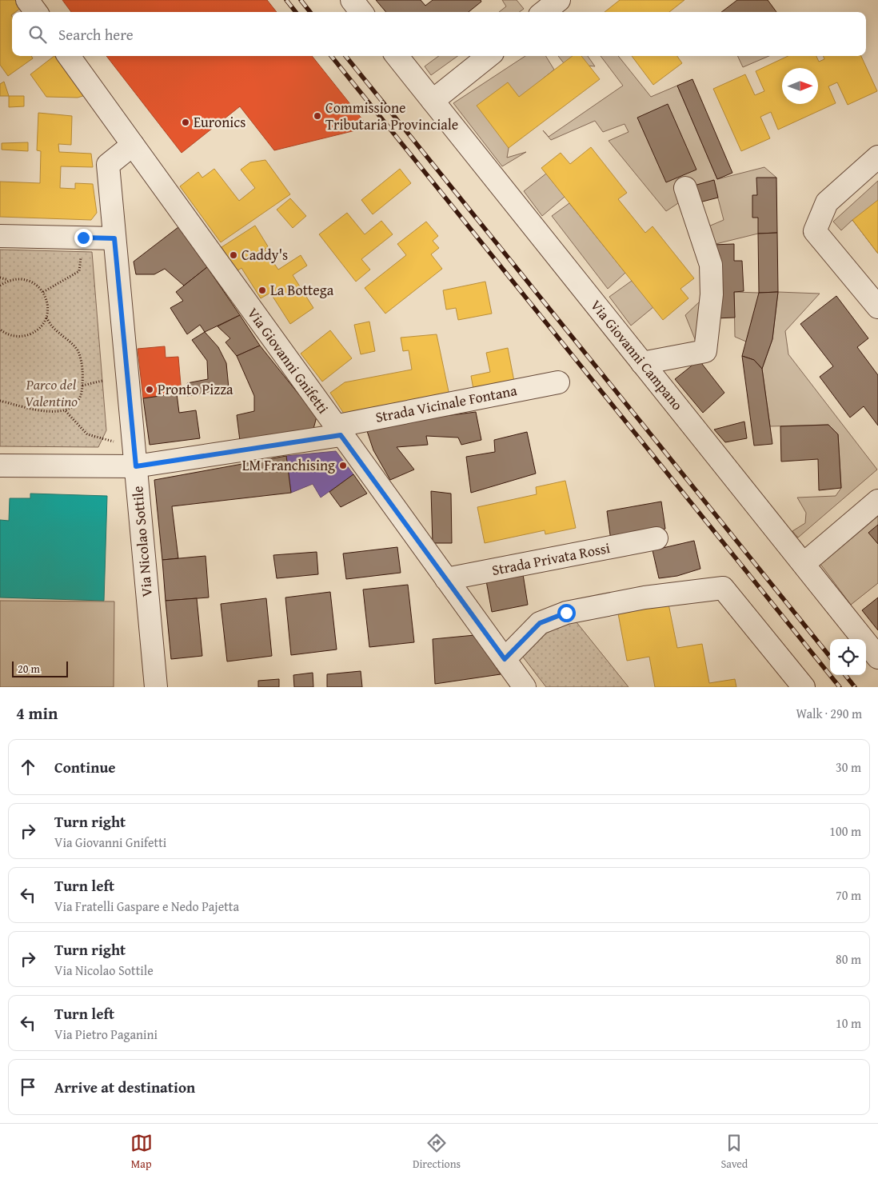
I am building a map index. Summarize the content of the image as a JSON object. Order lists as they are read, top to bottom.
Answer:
{
  "streets": {
    "street": [
      "Via Giovanni Campano",
      "Via Giovanni Gnifetti",
      "Strada Vicinale Fontana",
      "Via Nicolao Sottile",
      "Strada Privata Rossi"
    ]
  },
  "crossings": [
    ["Via Giovanni Gnifetti", "Strada Vicinale Fontana"],
    ["Via Giovanni Gnifetti", "Via Nicolao Sottile"],
    ["Via Giovanni Gnifetti", "Strada Privata Rossi"],
    ["Strada Vicinale Fontana", "Via Nicolao Sottile"]
  ],
  "parks": ["Parco del Valentino"],
  "places": [
    "Commissione Tributaria Provinciale",
    "Euronics",
    "Caddy's",
    "La Bottega",
    "Pronto Pizza",
    "LM Franchising"
  ],
  "scale_bar": "20 m",
  "north": "right",
  "page": {
    "search": "Search here",
    "scale": "20 m",
    "heading": ["4 min", "Walk · 290 m"],
    "list": [
      ["Continue", "30 m"],
      ["Turn right", "Via Giovanni Gnifetti", "100 m"],
      ["Turn left", "Via Fratelli Gaspare e Nedo Pajetta", "70 m"],
      ["Turn right", "Via Nicolao Sottile", "80 m"],
      ["Turn left", "Via Pietro Paganini", "10 m"],
      "Arrive at destination"
    ],
    "nav": ["Map", "Directions", "Saved"]
  }
}
